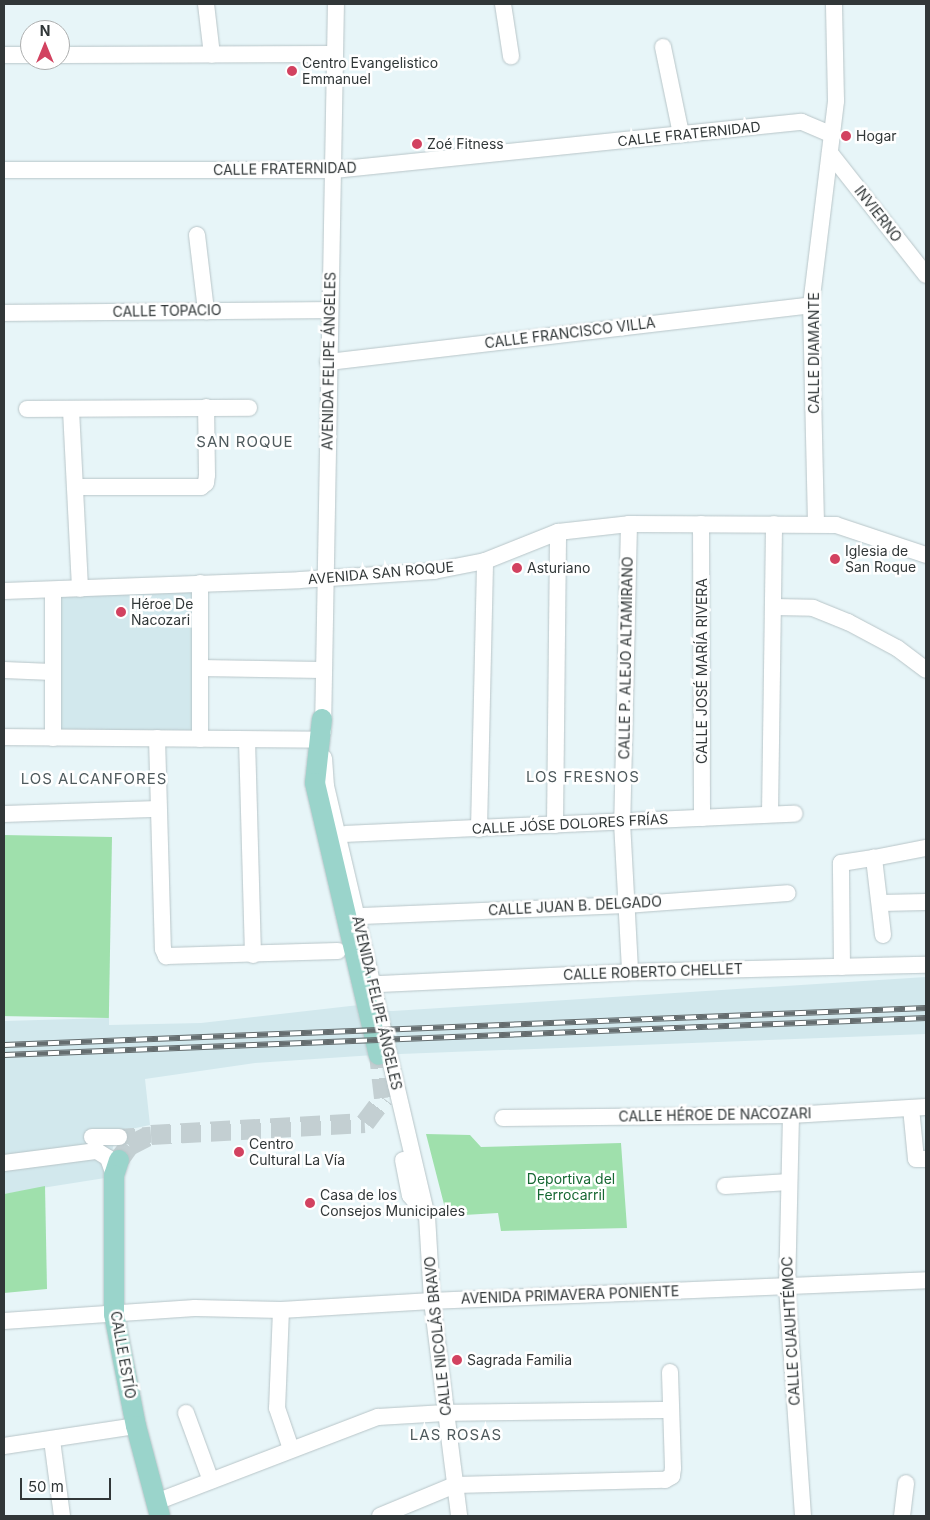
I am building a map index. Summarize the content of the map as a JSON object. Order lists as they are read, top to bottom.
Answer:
{
  "streets": {
    "main road": ["AVENIDA FELIPE ÁNGELES", "CALLE ESTÍO"],
    "street": [
      "CALLE FRATERNIDAD",
      "INVIERNO",
      "CALLE TOPACIO",
      "CALLE FRANCISCO VILLA",
      "CALLE DIAMANTE",
      "AVENIDA SAN ROQUE",
      "CALLE P. ALEJO ALTAMIRANO",
      "CALLE JOSÉ MARÍA RIVERA",
      "CALLE JÓSE DOLORES FRÍAS",
      "CALLE JUAN B. DELGADO",
      "CALLE ROBERTO CHELLET",
      "CALLE HÉROE DE NACOZARI",
      "AVENIDA PRIMAVERA PONIENTE",
      "CALLE CUAUHTÉMOC",
      "CALLE NICOLÁS BRAVO"
    ]
  },
  "crossings": [
    ["CALLE FRATERNIDAD", "CALLE DIAMANTE"],
    ["CALLE FRATERNIDAD", "AVENIDA FELIPE ÁNGELES"],
    ["INVIERNO", "CALLE DIAMANTE"],
    ["CALLE TOPACIO", "AVENIDA FELIPE ÁNGELES"],
    ["CALLE FRANCISCO VILLA", "CALLE DIAMANTE"],
    ["CALLE FRANCISCO VILLA", "AVENIDA FELIPE ÁNGELES"],
    ["CALLE DIAMANTE", "AVENIDA SAN ROQUE"],
    ["AVENIDA FELIPE ÁNGELES", "AVENIDA SAN ROQUE"],
    ["AVENIDA FELIPE ÁNGELES", "CALLE NICOLÁS BRAVO"],
    ["AVENIDA SAN ROQUE", "CALLE P. ALEJO ALTAMIRANO"],
    ["AVENIDA SAN ROQUE", "CALLE JOSÉ MARÍA RIVERA"],
    ["CALLE P. ALEJO ALTAMIRANO", "CALLE JÓSE DOLORES FRÍAS"],
    ["CALLE P. ALEJO ALTAMIRANO", "CALLE JUAN B. DELGADO"],
    ["CALLE P. ALEJO ALTAMIRANO", "CALLE ROBERTO CHELLET"],
    ["CALLE JOSÉ MARÍA RIVERA", "CALLE JÓSE DOLORES FRÍAS"],
    ["CALLE HÉROE DE NACOZARI", "CALLE CUAUHTÉMOC"],
    ["AVENIDA PRIMAVERA PONIENTE", "CALLE CUAUHTÉMOC"],
    ["AVENIDA PRIMAVERA PONIENTE", "CALLE NICOLÁS BRAVO"],
    ["AVENIDA PRIMAVERA PONIENTE", "CALLE ESTÍO"]
  ],
  "districts": [
    "SAN ROQUE",
    "LOS FRESNOS",
    "LOS ALCANFORES",
    "LAS ROSAS"
  ],
  "parks": ["Deportiva del Ferrocarril"],
  "places": [
    "Centro Evangelistico Emmanuel",
    "Hogar",
    "Zoé Fitness",
    "Iglesia de San Roque",
    "Asturiano",
    "Héroe De Nacozari",
    "Centro Cultural La Vía",
    "Casa de los Consejos Municipales",
    "Sagrada Familia"
  ],
  "scale_bar": "50 m",
  "north": "top"
}
